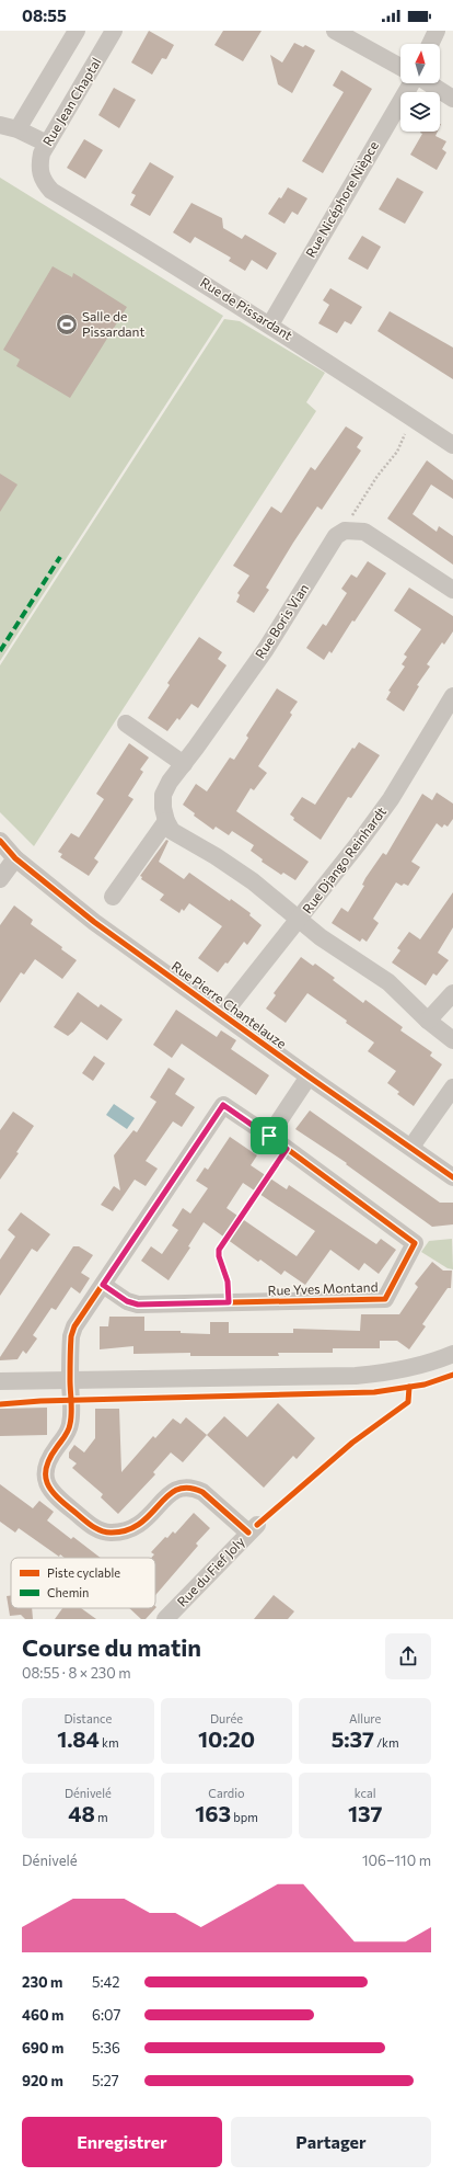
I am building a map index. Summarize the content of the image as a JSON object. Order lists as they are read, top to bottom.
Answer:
{
  "streets": {
    "street": [
      "Rue Jean Chaptal",
      "Rue Nicéphore Nièpce",
      "Rue de Pissardant",
      "Rue Boris Vian",
      "Rue Django Reinhardt",
      "Rue Pierre Chantelauze",
      "Rue Yves Montand",
      "Rue du Fief Joly"
    ]
  },
  "crossings": [
    ["Rue Jean Chaptal", "Rue de Pissardant"],
    ["Rue Nicéphore Nièpce", "Rue de Pissardant"],
    ["Rue Django Reinhardt", "Rue Pierre Chantelauze"]
  ],
  "places": {
    "sports": ["Salle de Pissardant"]
  },
  "legend": ["Piste cyclable", "Chemin"],
  "north": "top",
  "page": {
    "status": "08:55",
    "heading": ["Course du matin", "08:55 · 8 × 230 m"],
    "stats": [
      ["Distance", "1.84 km"],
      ["Durée", "10:20"],
      ["Allure", "5:37 /km"],
      ["Dénivelé", "48 m"],
      ["Cardio", "163 bpm"],
      ["kcal", "137"]
    ],
    "chart": ["Dénivelé", "106–110 m"],
    "list": [
      {
        "name": "230 m",
        "note": "5:42"
      },
      {
        "name": "460 m",
        "note": "6:07"
      },
      {
        "name": "690 m",
        "note": "5:36"
      },
      {
        "name": "920 m",
        "note": "5:27"
      }
    ],
    "buttons": ["Enregistrer", "Partager"]
  }
}
